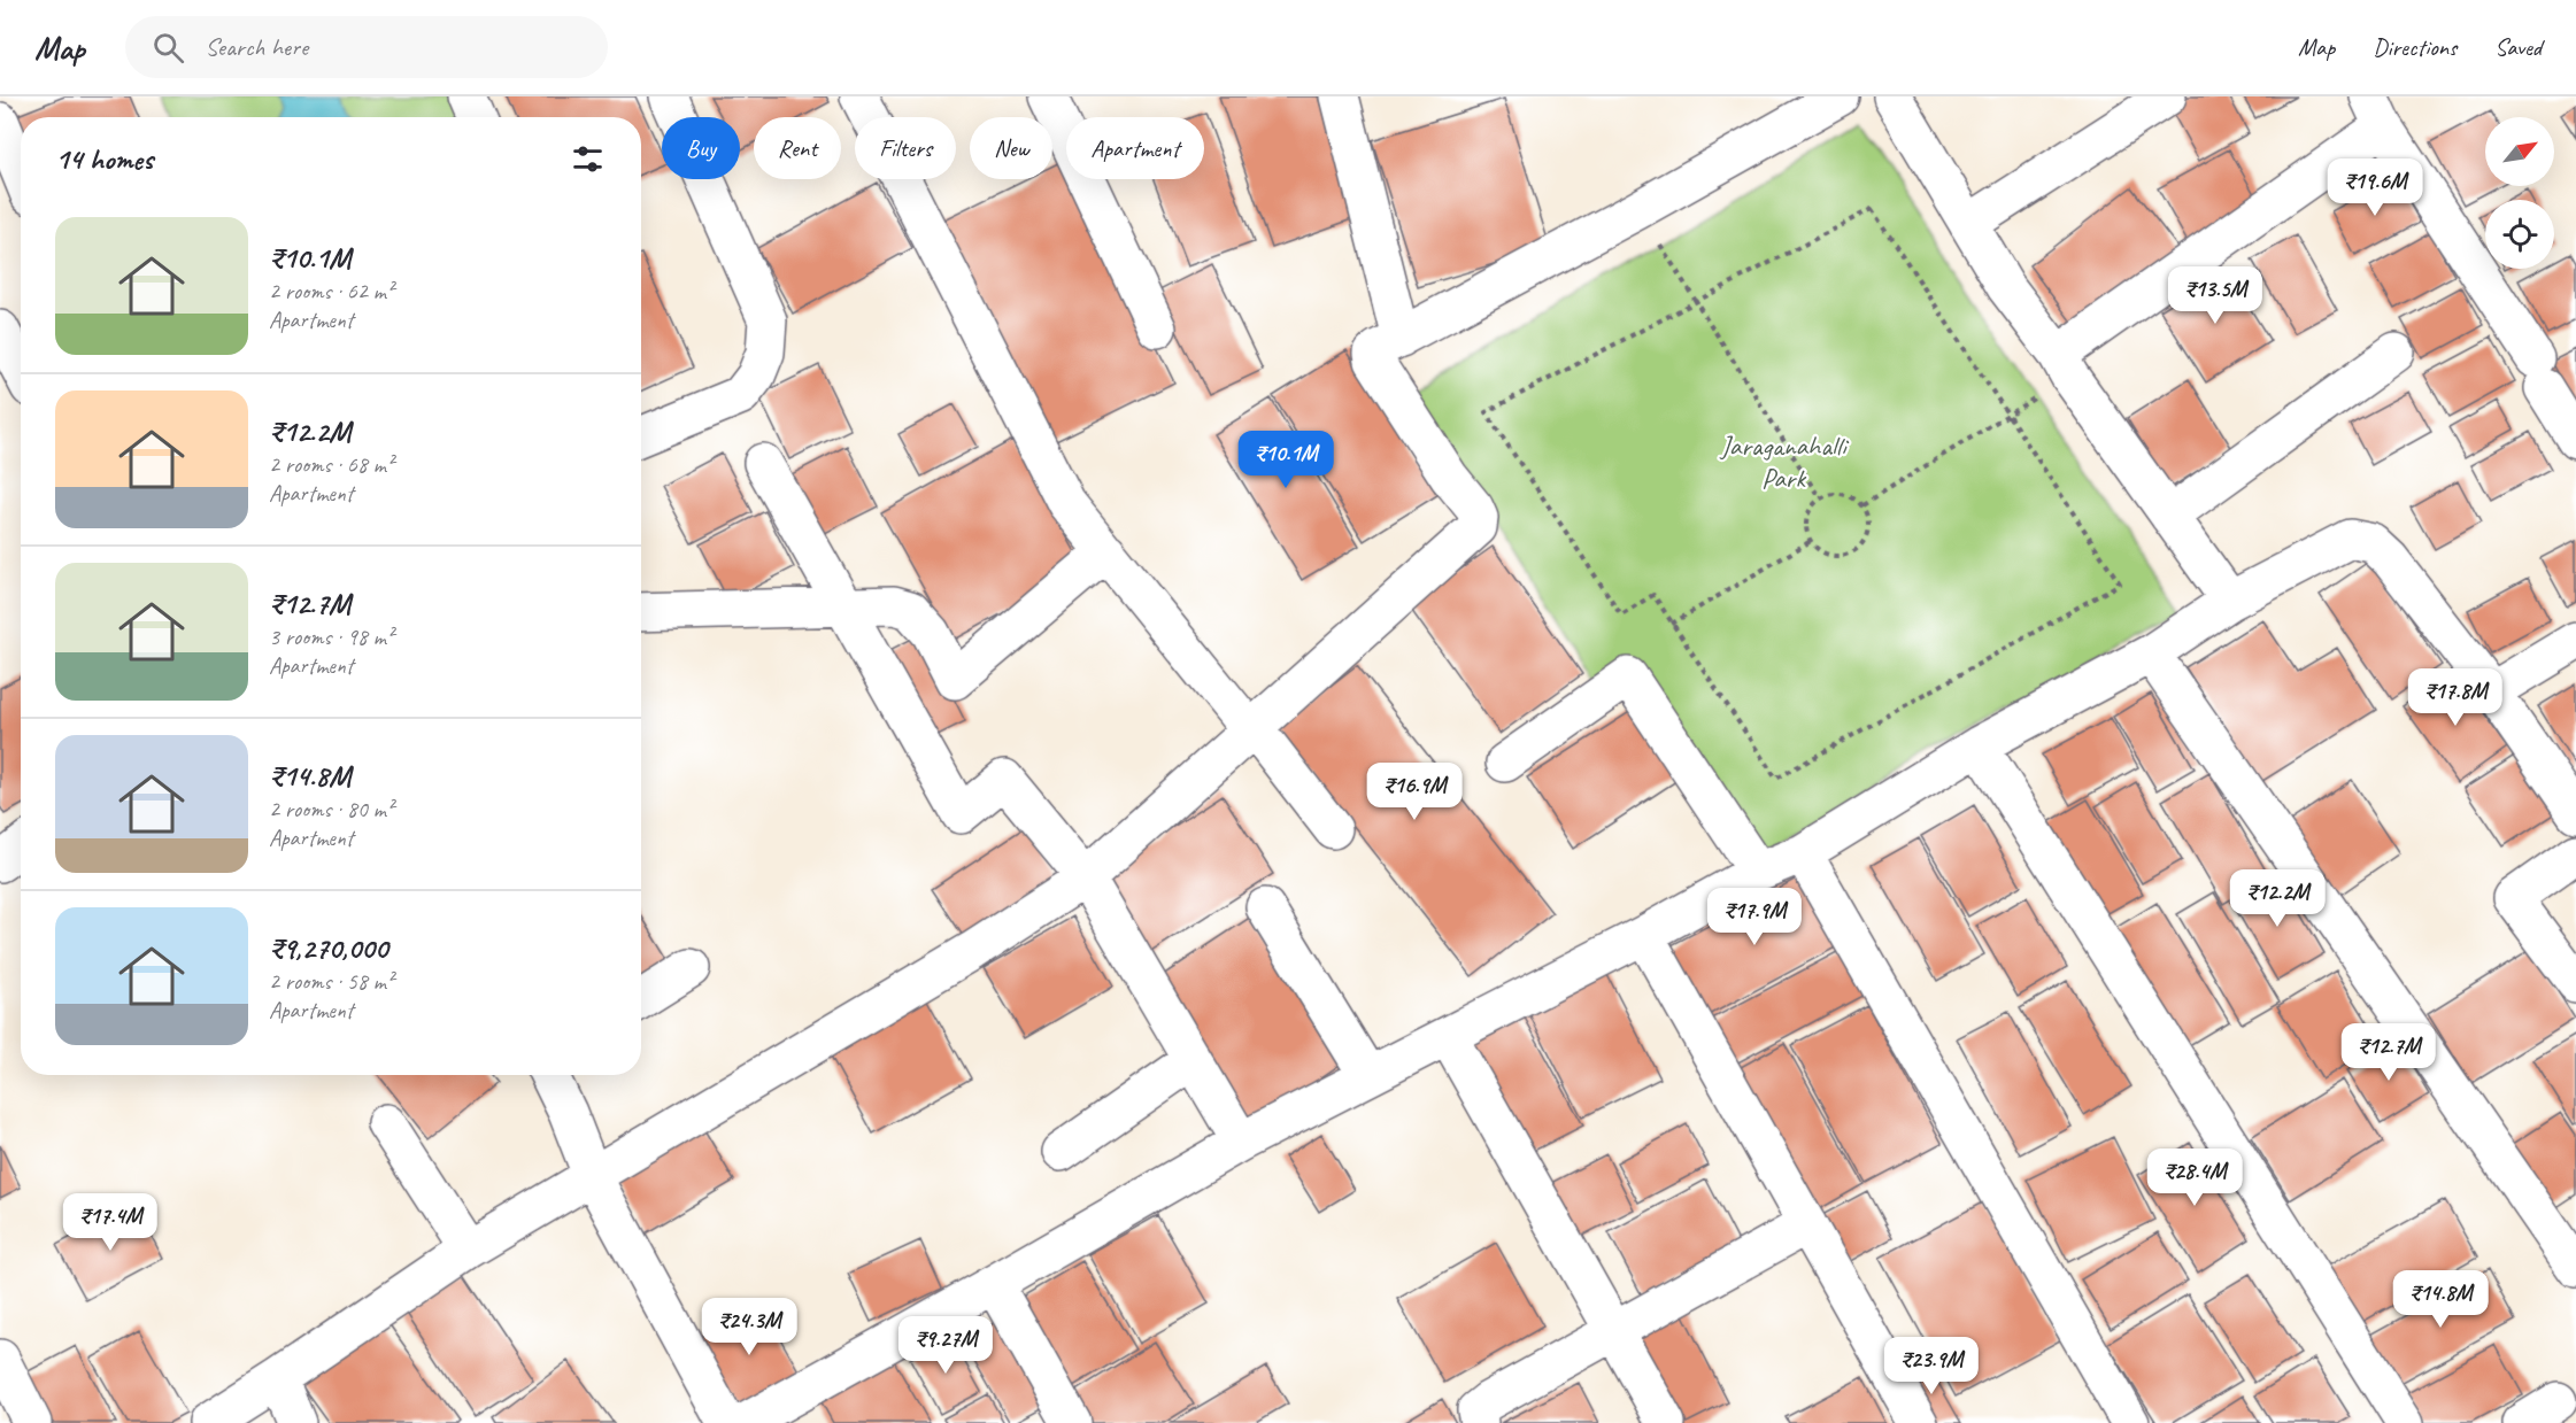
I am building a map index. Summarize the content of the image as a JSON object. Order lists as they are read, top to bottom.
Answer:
{
  "parks": ["Jaraganahalli Park"],
  "north": "top right",
  "page": {
    "header": "Map",
    "search": "Search here",
    "nav": ["Map", "Directions", "Saved"],
    "chip": [
      "Buy",
      "Rent",
      "Filters",
      "New",
      "Apartment"
    ],
    "heading": "14 homes",
    "price": [
      "₹19.6M",
      "₹13.5M",
      "₹10.1M",
      "₹17.8M",
      "₹16.9M",
      "₹12.2M",
      "₹17.9M",
      "₹12.7M",
      "₹28.4M",
      "₹17.4M",
      "₹14.8M",
      "₹24.3M",
      "₹9.27M",
      "₹23.9M"
    ],
    "list": [
      {
        "name": "₹10.1M",
        "note": "2 rooms · 62 m² · Apartment"
      },
      {
        "name": "₹12.2M",
        "note": "2 rooms · 68 m² · Apartment"
      },
      {
        "name": "₹12.7M",
        "note": "3 rooms · 98 m² · Apartment"
      },
      {
        "name": "₹14.8M",
        "note": "2 rooms · 80 m² · Apartment"
      },
      {
        "name": "₹9,270,000",
        "note": "2 rooms · 58 m² · Apartment"
      }
    ]
  }
}
